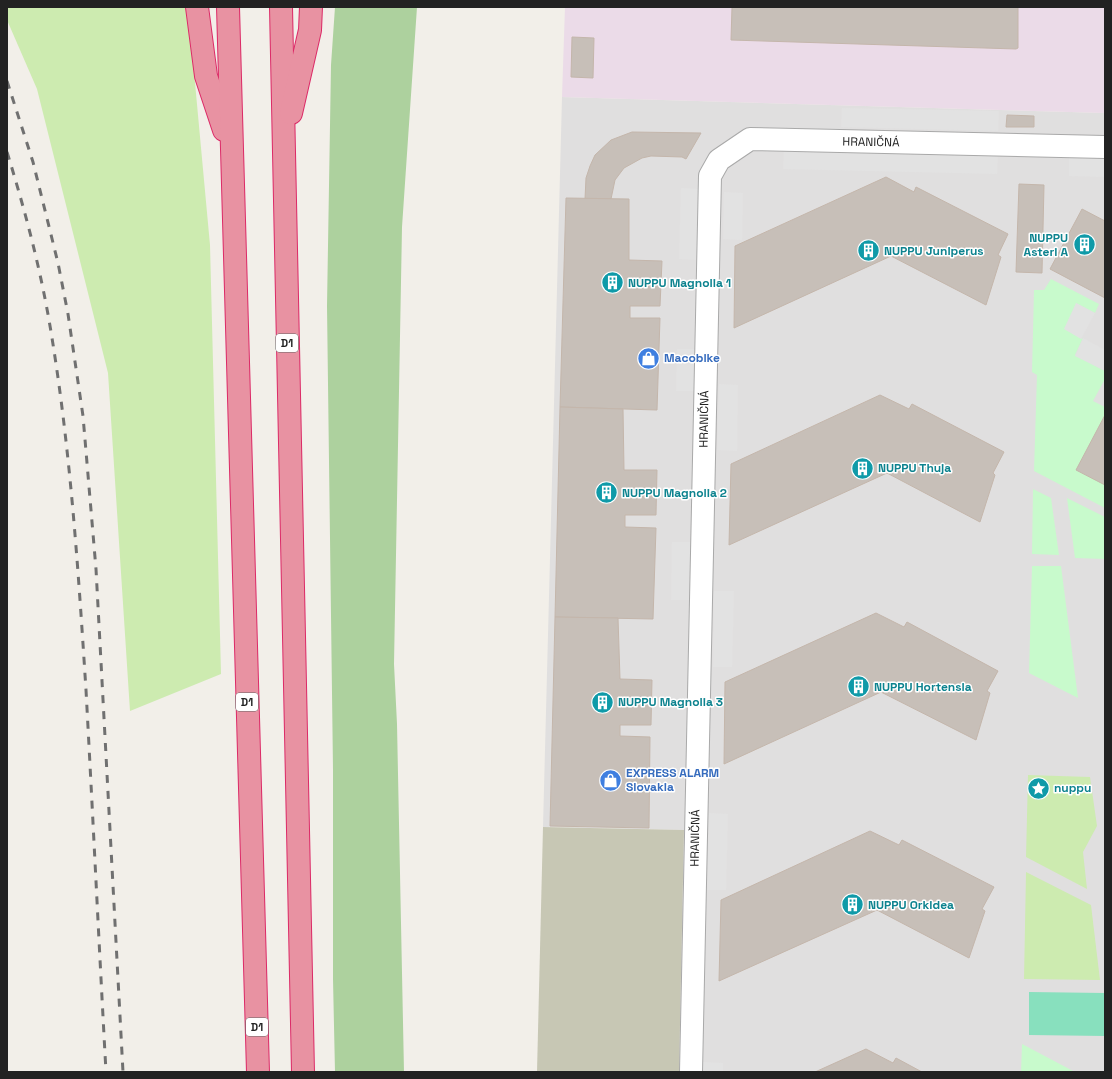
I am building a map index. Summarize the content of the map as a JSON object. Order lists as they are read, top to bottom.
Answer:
{
  "streets": {
    "highway": ["D1"],
    "street": ["HRANIČNÁ"]
  },
  "places": {
    "building": [
      "NUPPU Asteri A",
      "NUPPU Juniperus",
      "NUPPU Magnolia 1",
      "NUPPU Thuja",
      "NUPPU Magnolia 2",
      "NUPPU Hortensia",
      "NUPPU Magnolia 3",
      "NUPPU Orkidea"
    ],
    "shop": ["Macobike", "EXPRESS ALARM Slovakia"],
    "place": ["nuppu"]
  }
}
